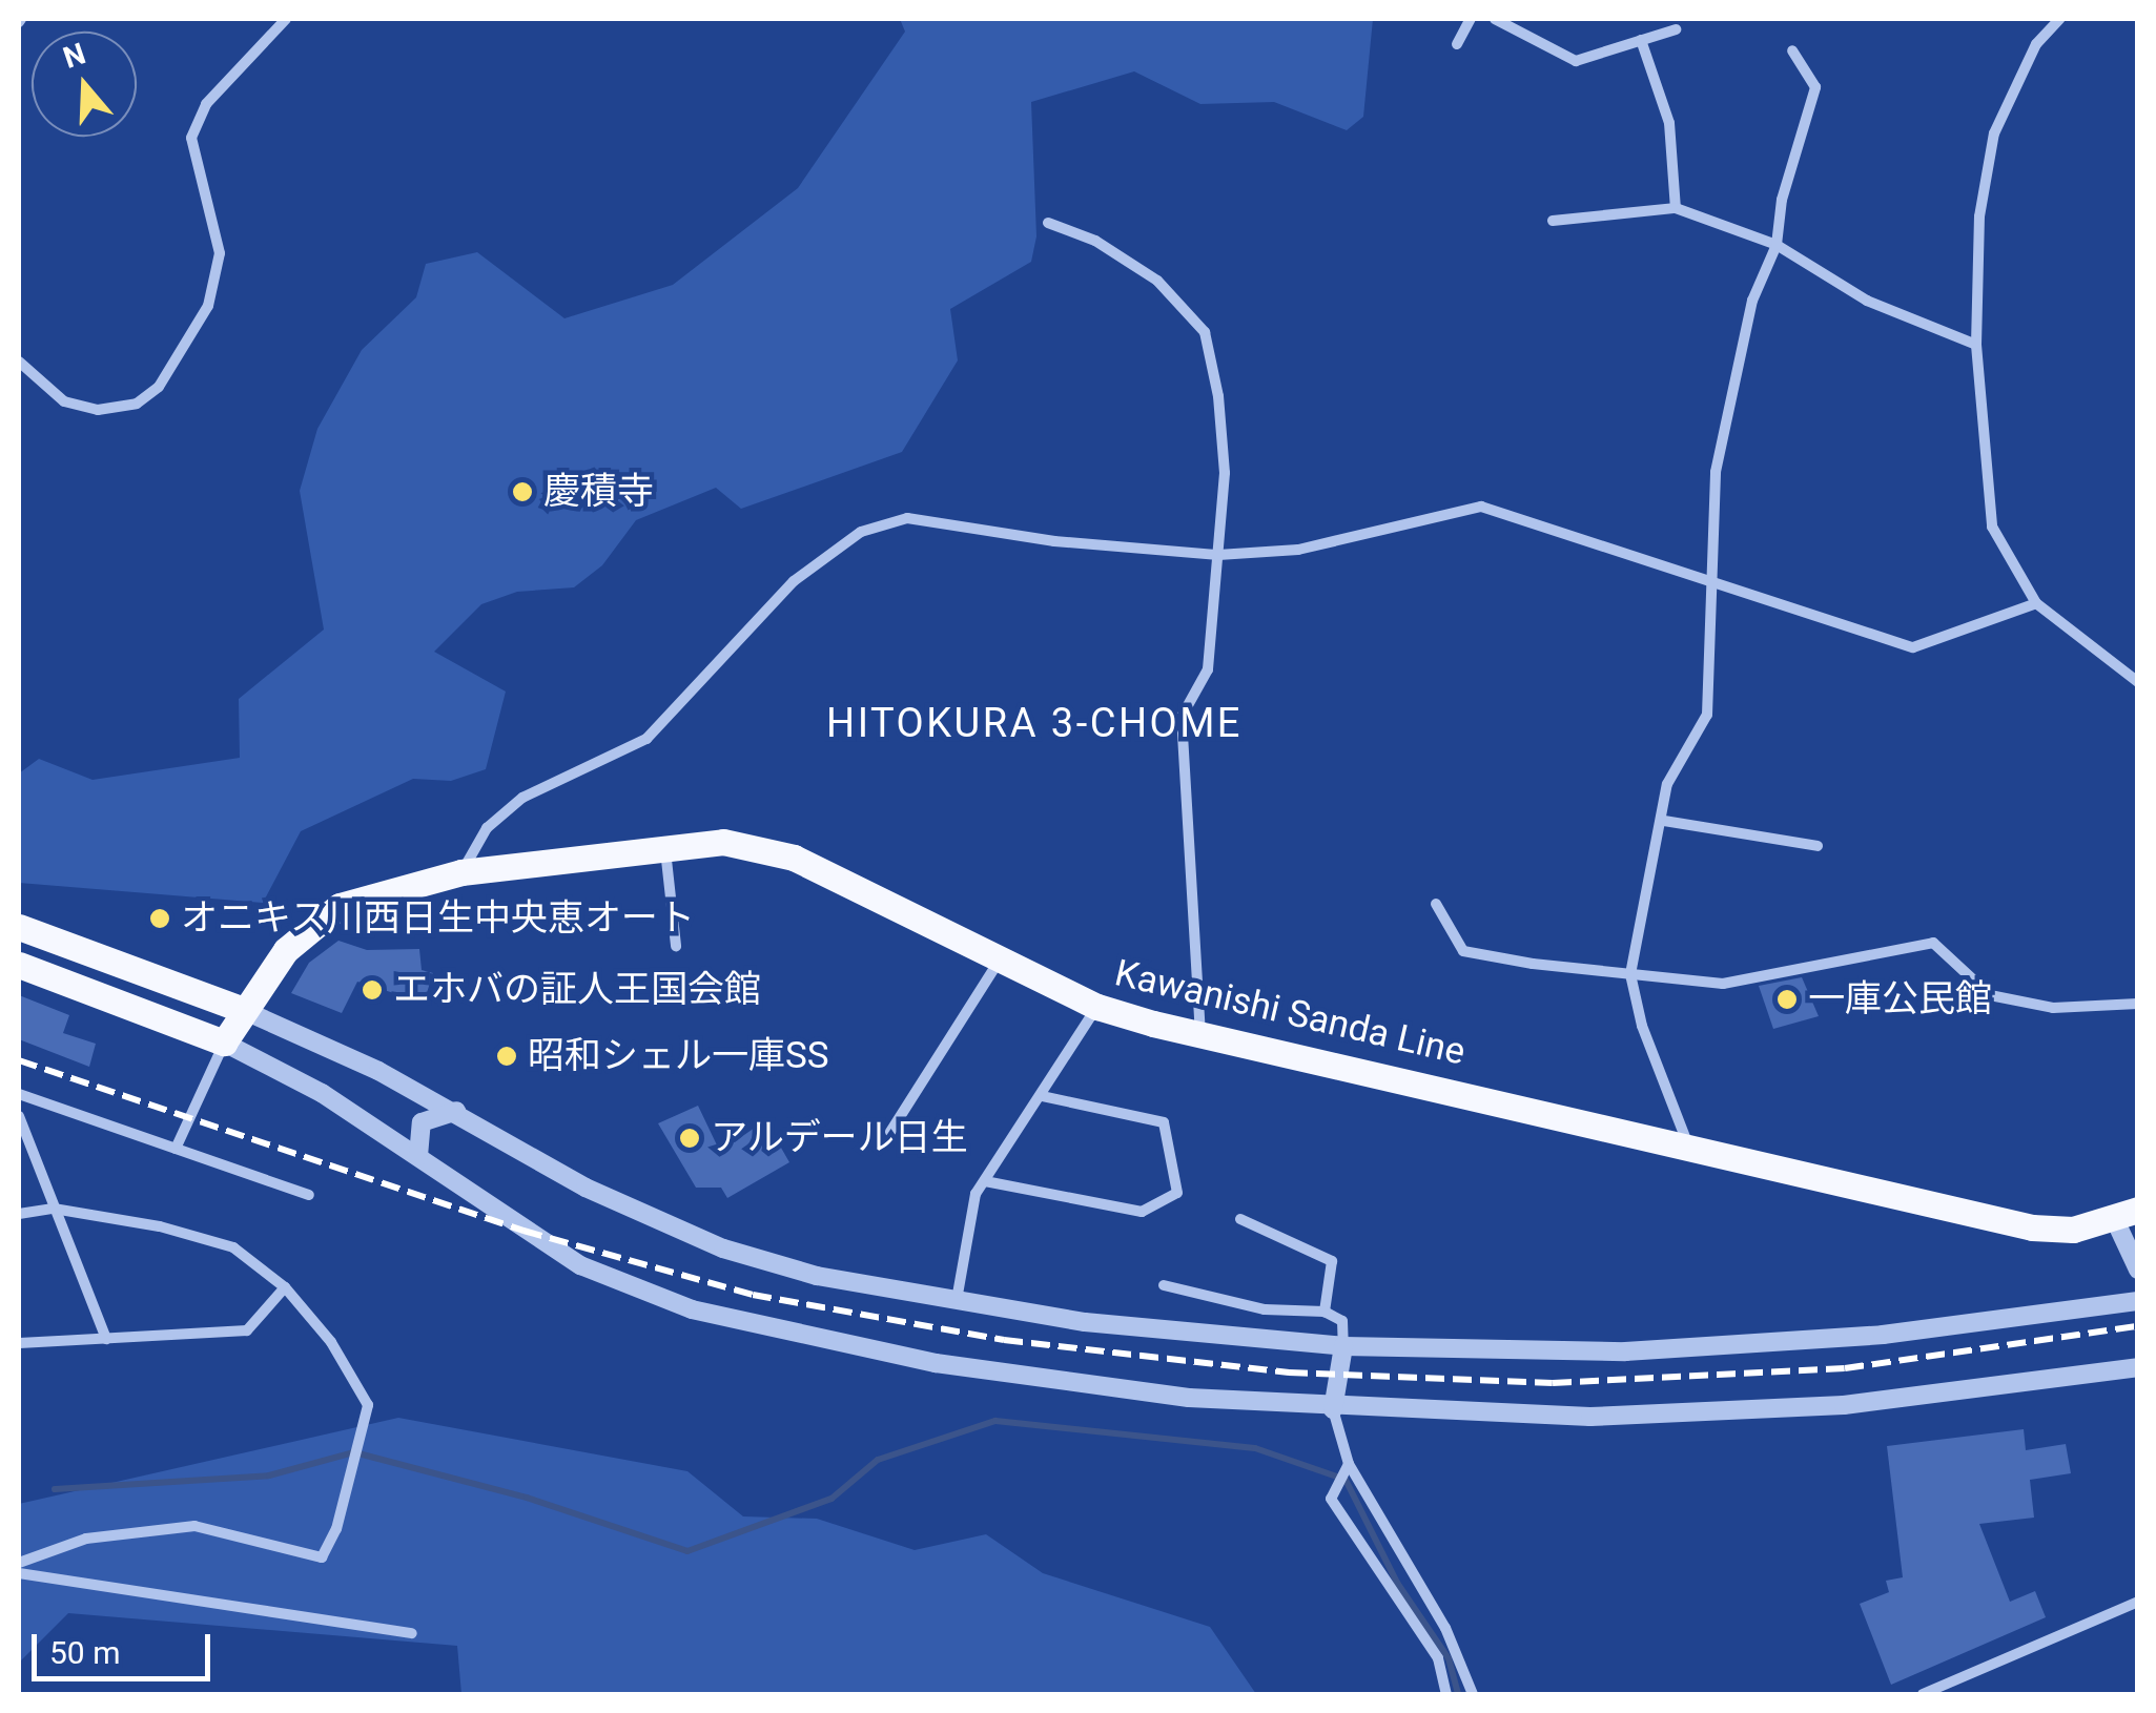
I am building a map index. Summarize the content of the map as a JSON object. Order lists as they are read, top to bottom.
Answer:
{
  "streets": {
    "main road": ["Kawanishi Sanda Line"]
  },
  "districts": ["HITOKURA 3-CHOME"],
  "places": [
    "慶積寺",
    "オニキス川西日生中央恵オート",
    "エホバの証人王国会館",
    "一庫公民館",
    "昭和シェル一庫SS",
    "アルデール日生"
  ],
  "scale_bar": "50 m",
  "north": "top"
}
